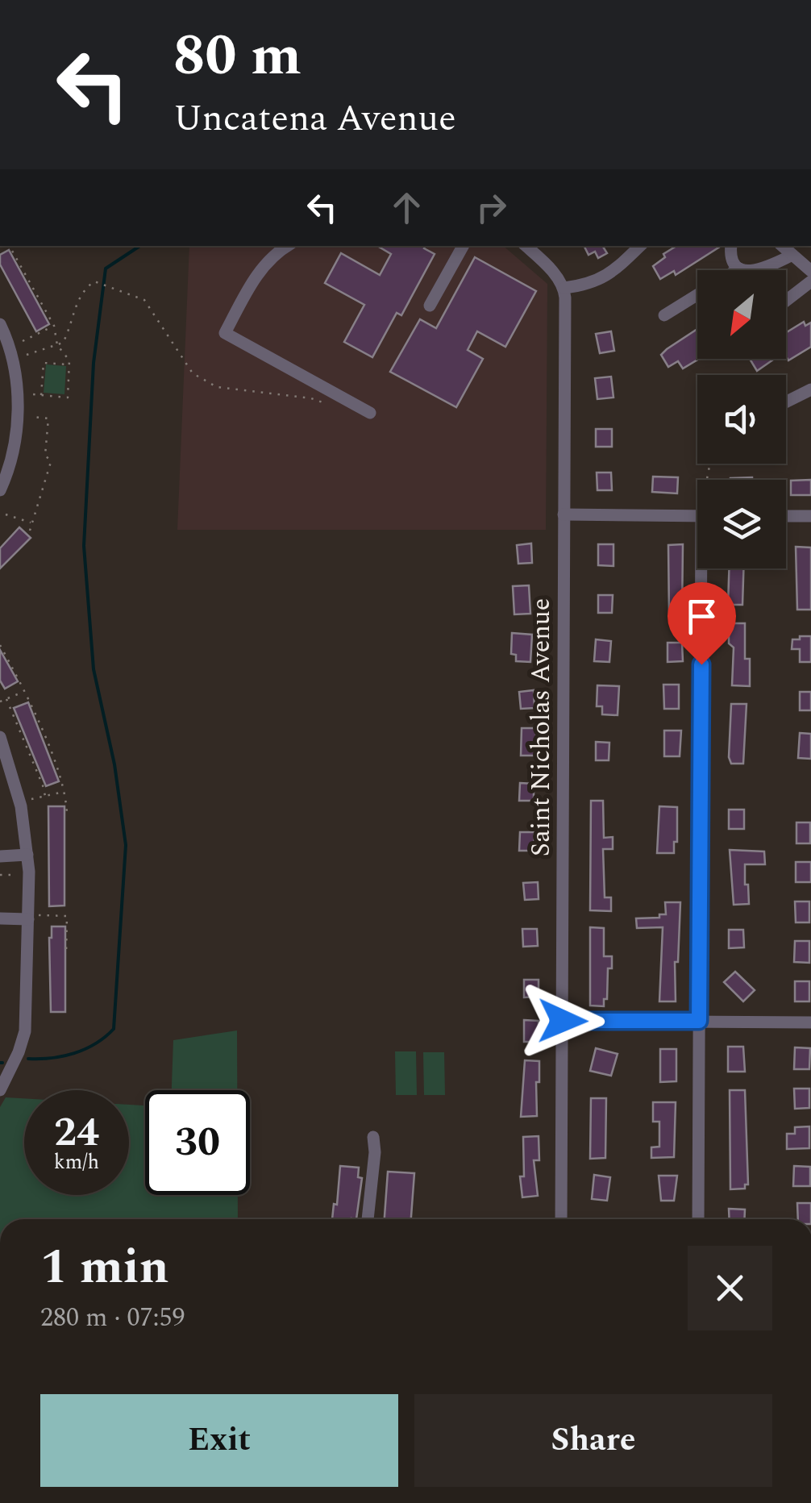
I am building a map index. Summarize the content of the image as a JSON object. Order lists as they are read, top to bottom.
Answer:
{
  "streets": {
    "street": ["Saint Nicholas Avenue"]
  },
  "north": "bottom left",
  "page": {
    "turn": ["80 m", "Uncatena Avenue"],
    "speed": "24 km/h",
    "limit": "30",
    "heading": ["1 min", "280 m · 07:59"],
    "buttons": ["Exit", "Share"]
  }
}
